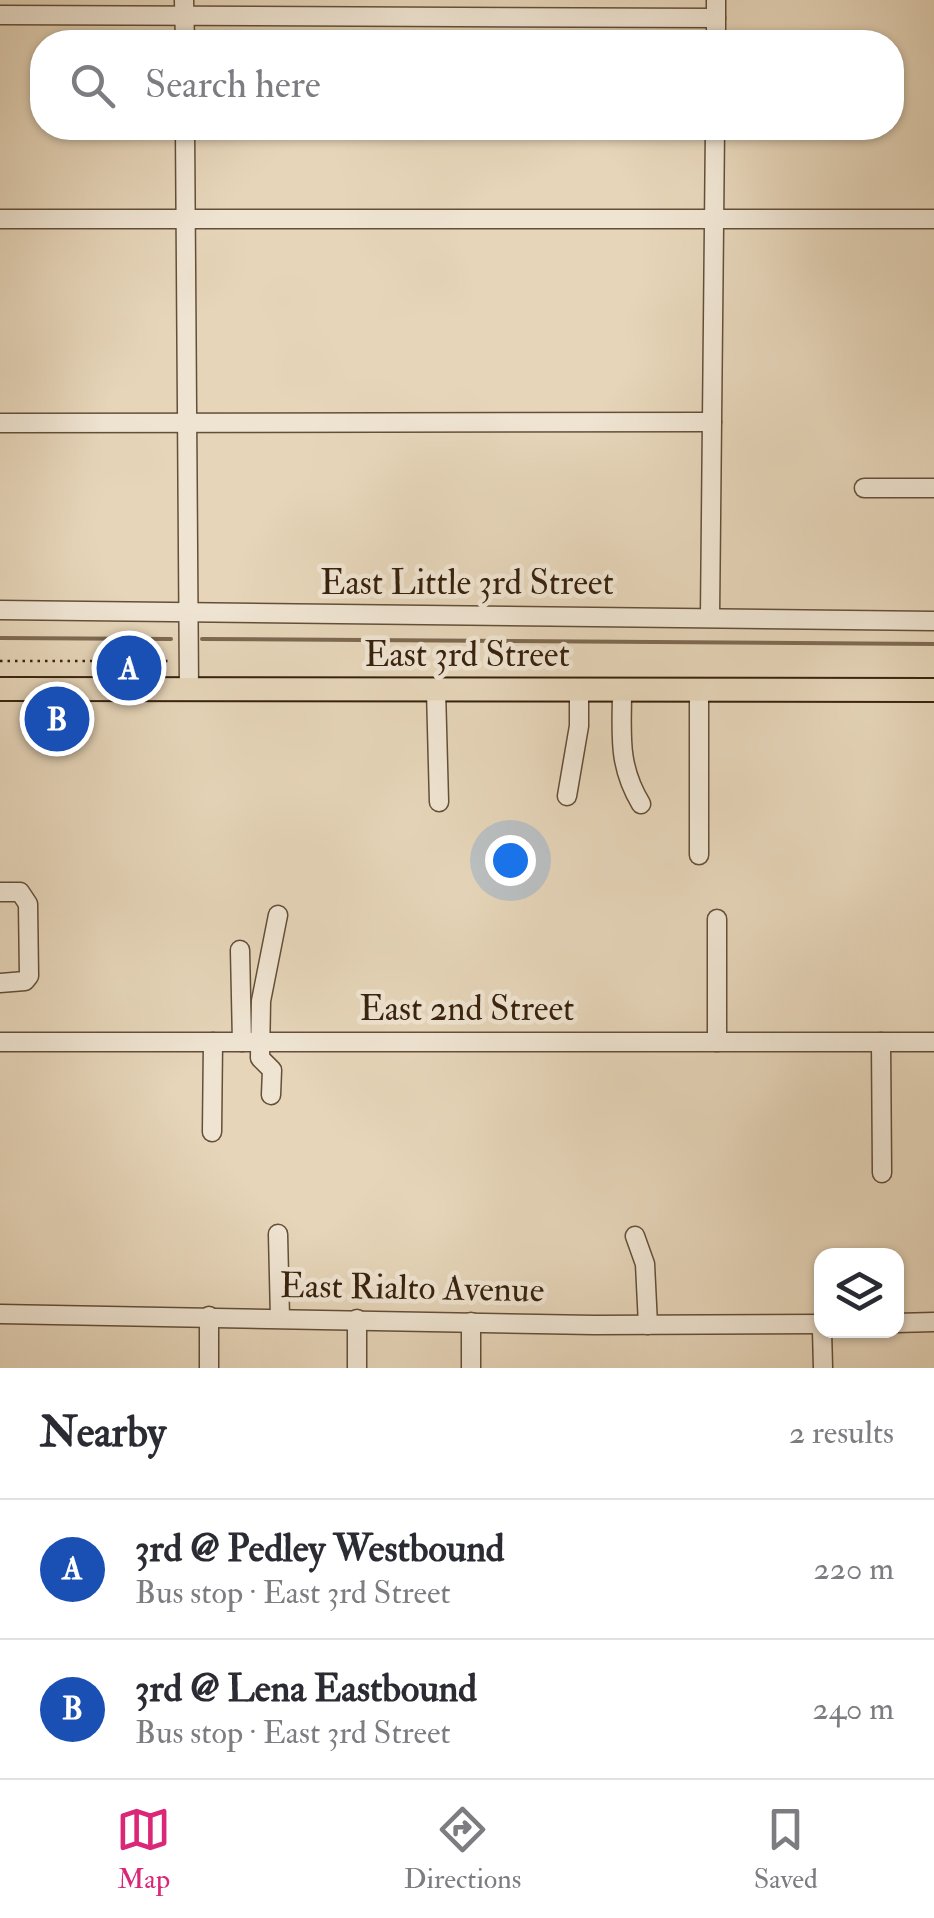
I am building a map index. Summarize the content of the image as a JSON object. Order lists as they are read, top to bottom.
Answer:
{
  "streets": {
    "main road": ["East 3rd Street"],
    "street": ["East Little 3rd Street", "East 2nd Street", "East Rialto Avenue"]
  },
  "page": {
    "search": "Search here",
    "pins": ["A", "B"],
    "heading": ["Nearby", "2 results"],
    "list": [
      {
        "mark": "A",
        "name": "3rd @ Pedley Westbound",
        "note": "Bus stop · East 3rd Street",
        "value": "220 m"
      },
      {
        "mark": "B",
        "name": "3rd @ Lena Eastbound",
        "note": "Bus stop · East 3rd Street",
        "value": "240 m"
      }
    ],
    "nav": ["Map", "Directions", "Saved"]
  }
}
